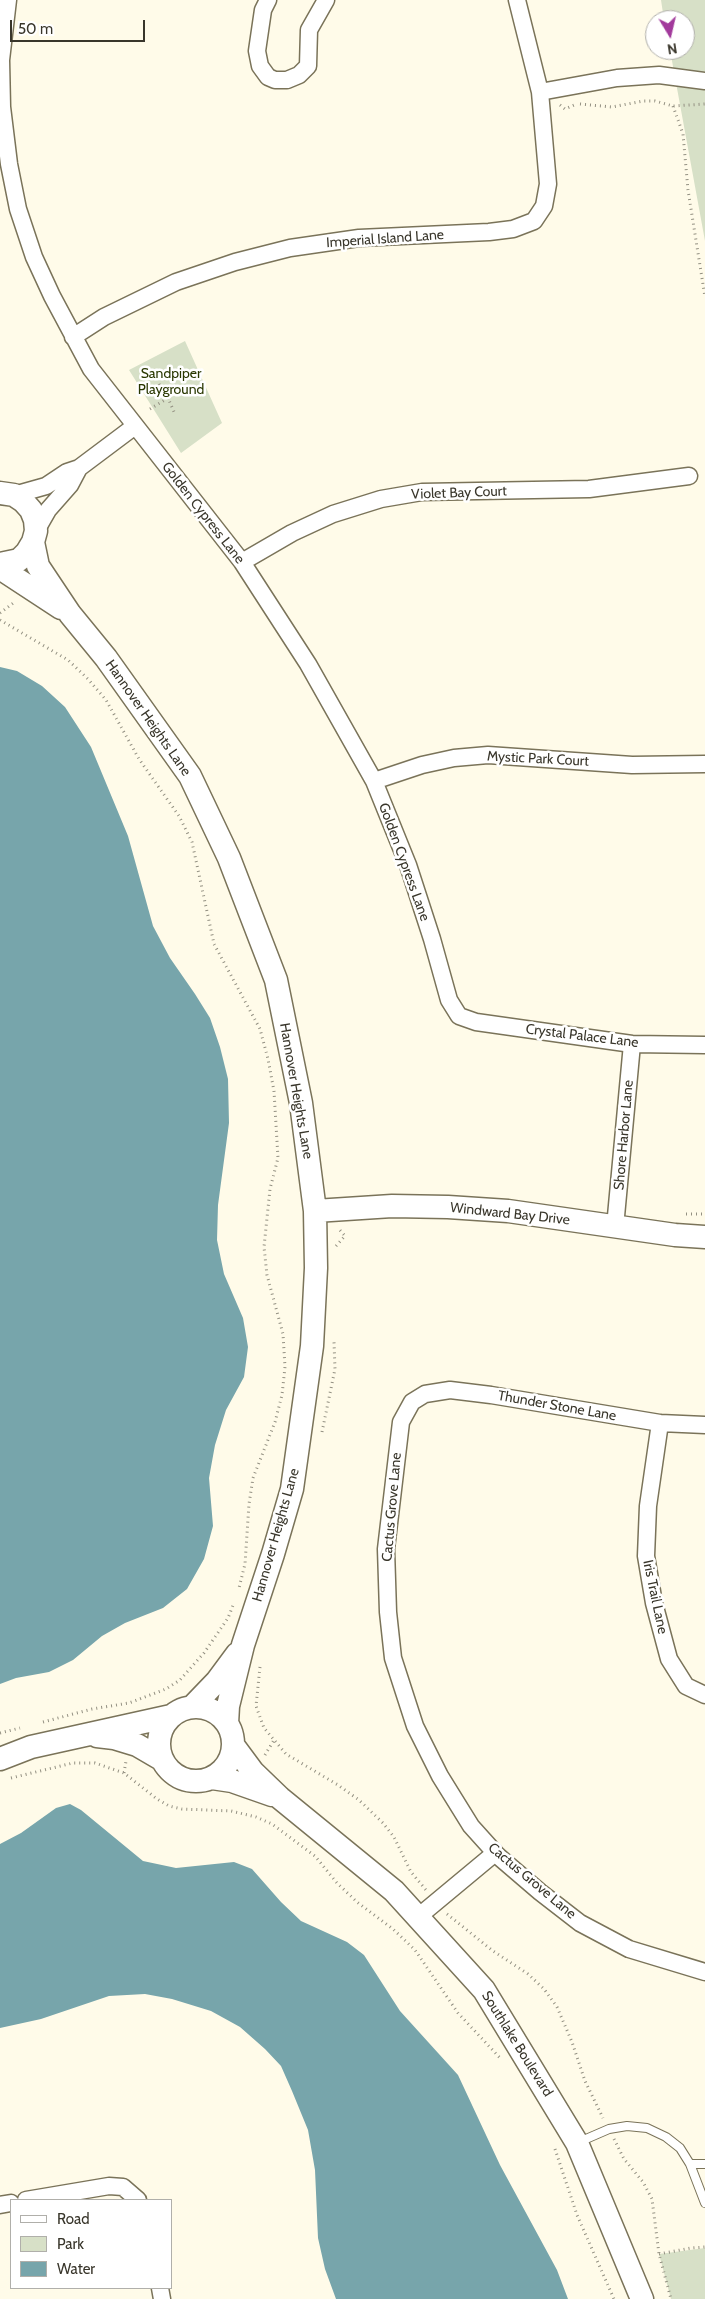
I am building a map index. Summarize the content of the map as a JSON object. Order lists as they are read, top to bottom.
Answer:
{
  "streets": {
    "street": [
      "Imperial Island Lane",
      "Violet Bay Court",
      "Golden Cypress Lane",
      "Hannover Heights Lane",
      "Mystic Park Court",
      "Crystal Palace Lane",
      "Shore Harbor Lane",
      "Windward Bay Drive",
      "Thunder Stone Lane",
      "Cactus Grove Lane",
      "Iris Trail Lane",
      "Southlake Boulevard"
    ]
  },
  "crossings": [
    ["Imperial Island Lane", "Golden Cypress Lane"],
    ["Violet Bay Court", "Golden Cypress Lane"],
    ["Golden Cypress Lane", "Mystic Park Court"],
    ["Golden Cypress Lane", "Crystal Palace Lane"],
    ["Hannover Heights Lane", "Windward Bay Drive"],
    ["Hannover Heights Lane", "Southlake Boulevard"],
    ["Crystal Palace Lane", "Shore Harbor Lane"],
    ["Shore Harbor Lane", "Windward Bay Drive"],
    ["Thunder Stone Lane", "Cactus Grove Lane"],
    ["Thunder Stone Lane", "Iris Trail Lane"]
  ],
  "parks": ["Sandpiper Playground"],
  "legend": ["Road", "Park", "Water"],
  "scale_bar": "50 m",
  "north": "bottom"
}
